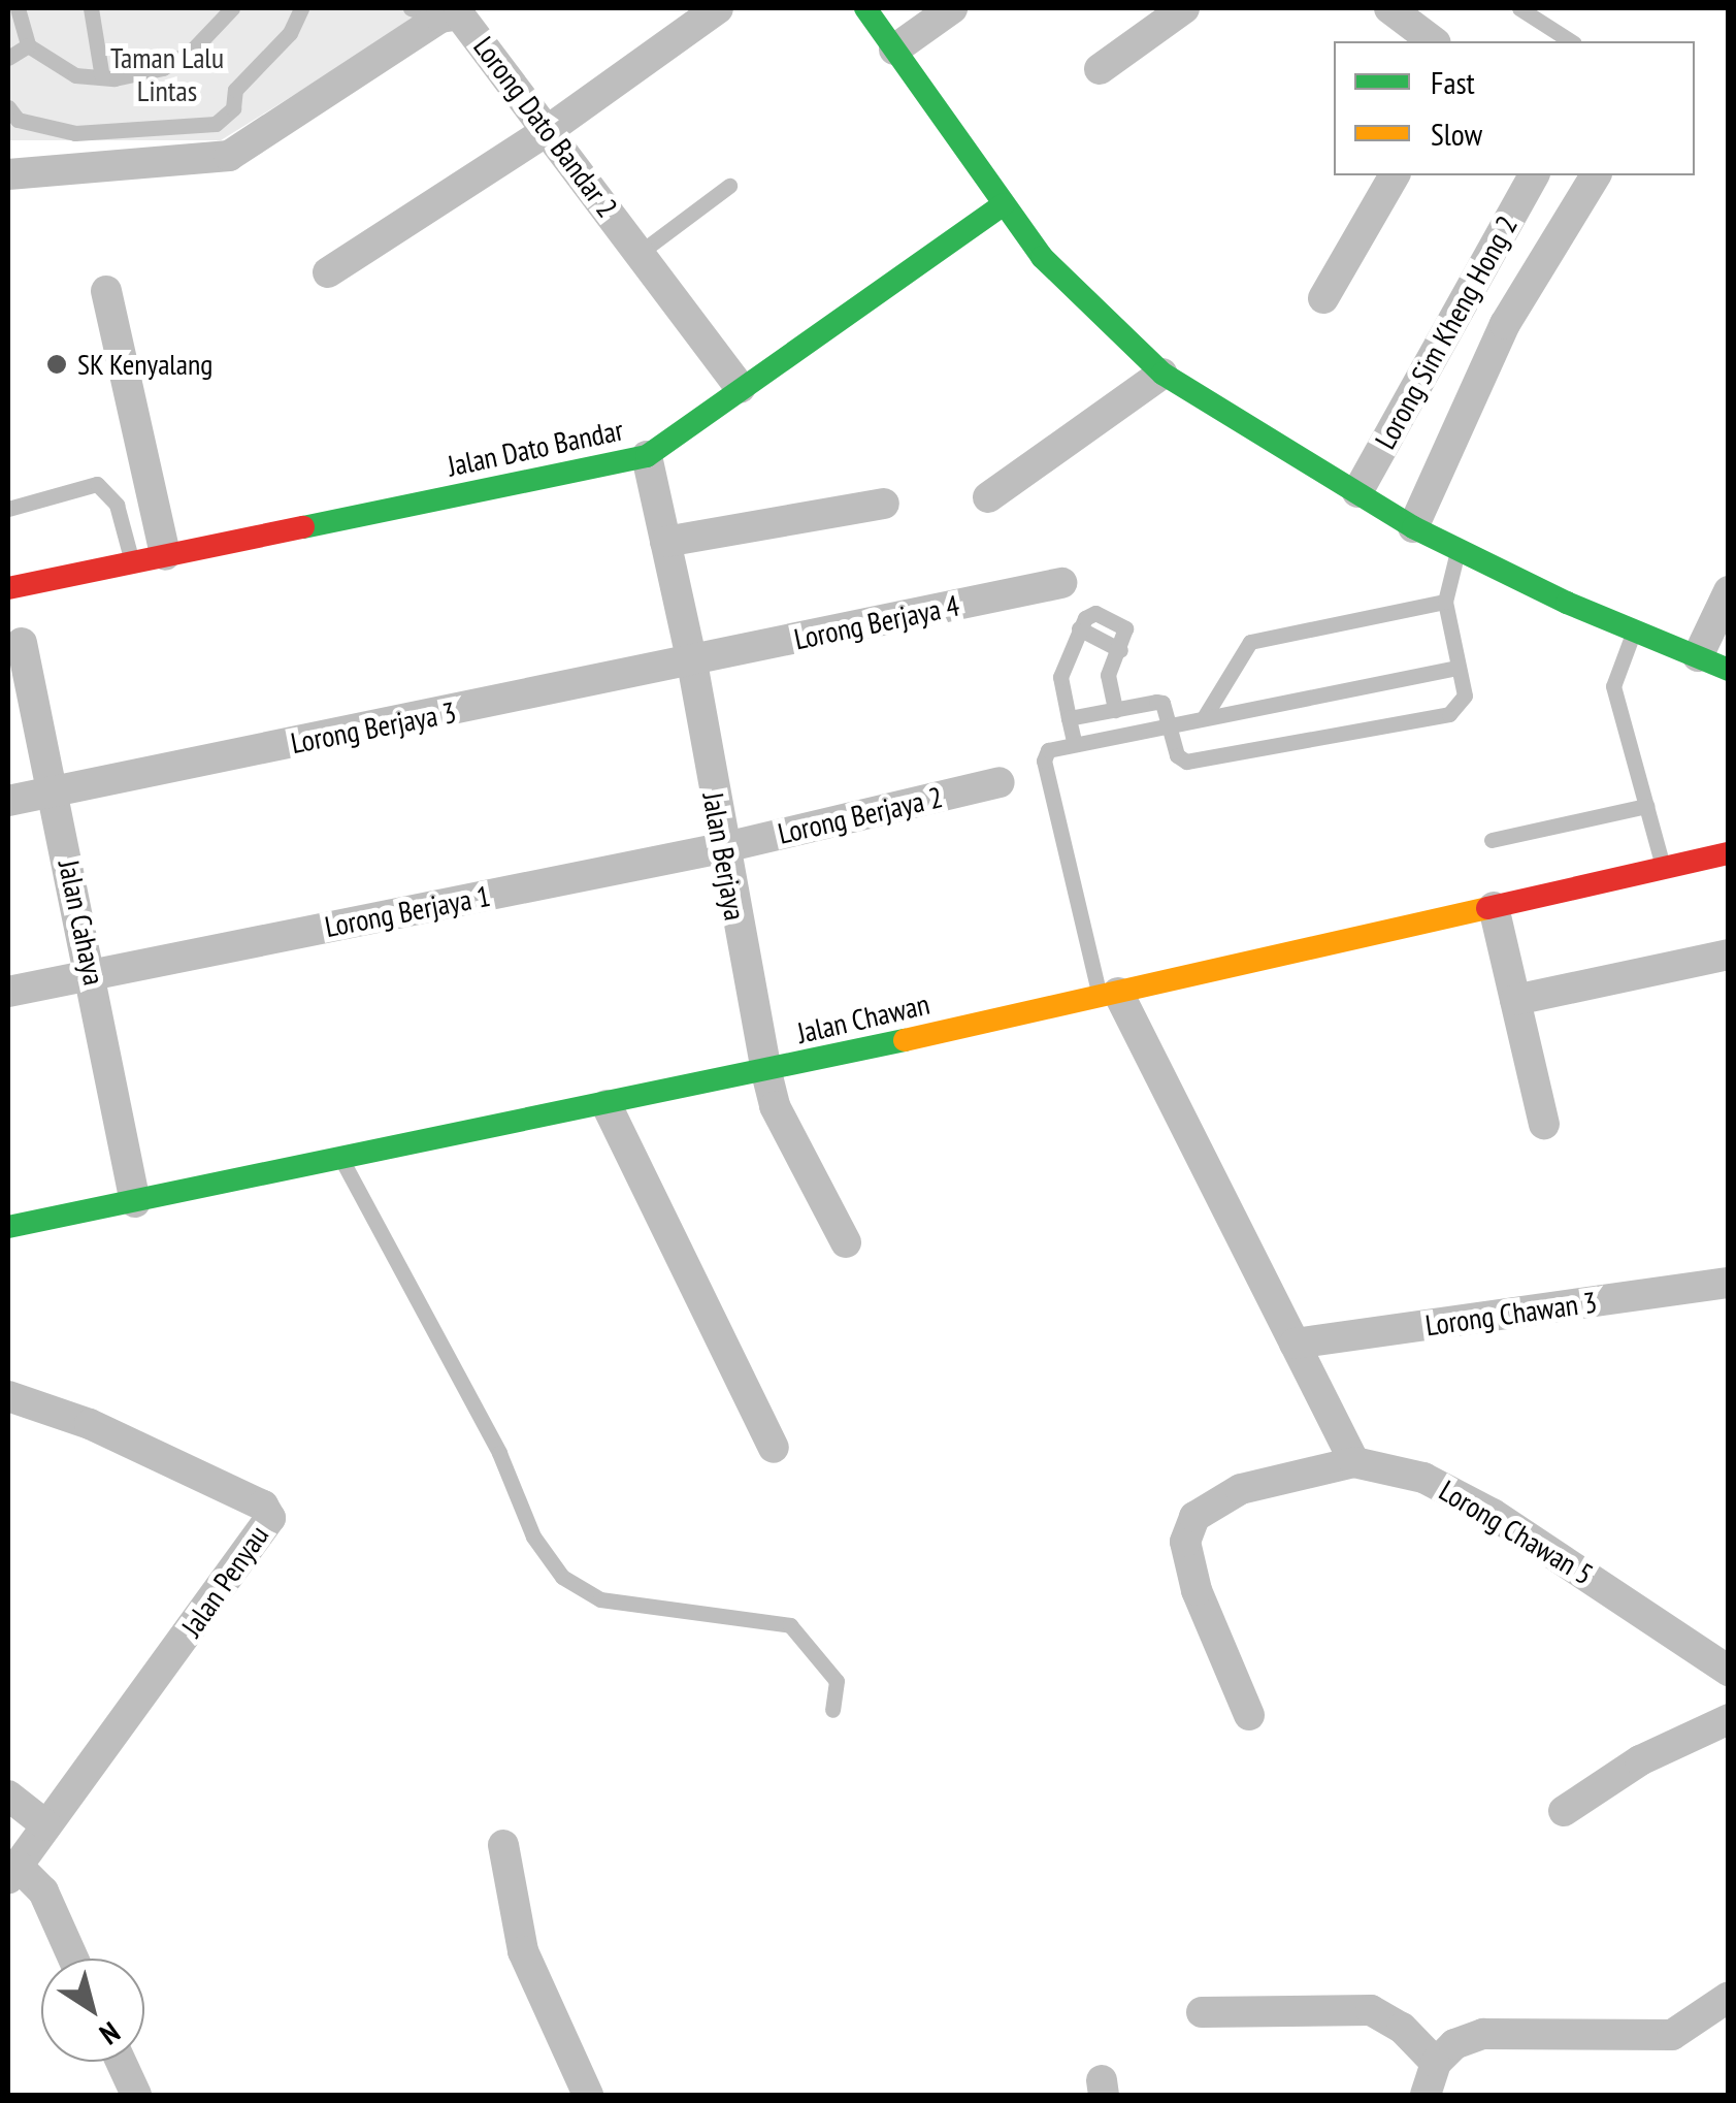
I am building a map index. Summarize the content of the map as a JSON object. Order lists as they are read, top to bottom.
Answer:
{
  "streets": {
    "street": [
      "Lorong Dato Bandar 2",
      "Lorong Sim Kheng Hong 2",
      "Jalan Dato Bandar",
      "Lorong Berjaya 4",
      "Lorong Berjaya 3",
      "Lorong Berjaya 2",
      "Jalan Berjaya",
      "Lorong Berjaya 1",
      "Jalan Cahaya",
      "Jalan Chawan",
      "Lorong Chawan 3",
      "Lorong Chawan 5",
      "Jalan Penyau"
    ]
  },
  "crossings": [
    ["Lorong Dato Bandar 2", "Jalan Dato Bandar"],
    ["Jalan Dato Bandar", "Jalan Berjaya"],
    ["Lorong Berjaya 4", "Lorong Berjaya 3"],
    ["Lorong Berjaya 4", "Jalan Berjaya"],
    ["Lorong Berjaya 3", "Jalan Berjaya"],
    ["Lorong Berjaya 3", "Jalan Cahaya"],
    ["Lorong Berjaya 2", "Jalan Berjaya"],
    ["Lorong Berjaya 2", "Lorong Berjaya 1"],
    ["Jalan Berjaya", "Lorong Berjaya 1"],
    ["Jalan Berjaya", "Jalan Chawan"],
    ["Lorong Berjaya 1", "Jalan Cahaya"],
    ["Jalan Cahaya", "Jalan Chawan"]
  ],
  "parks": ["Taman Lalu Lintas"],
  "places": ["SK Kenyalang"],
  "legend": ["Fast", "Slow"],
  "north": "bottom right"
}
